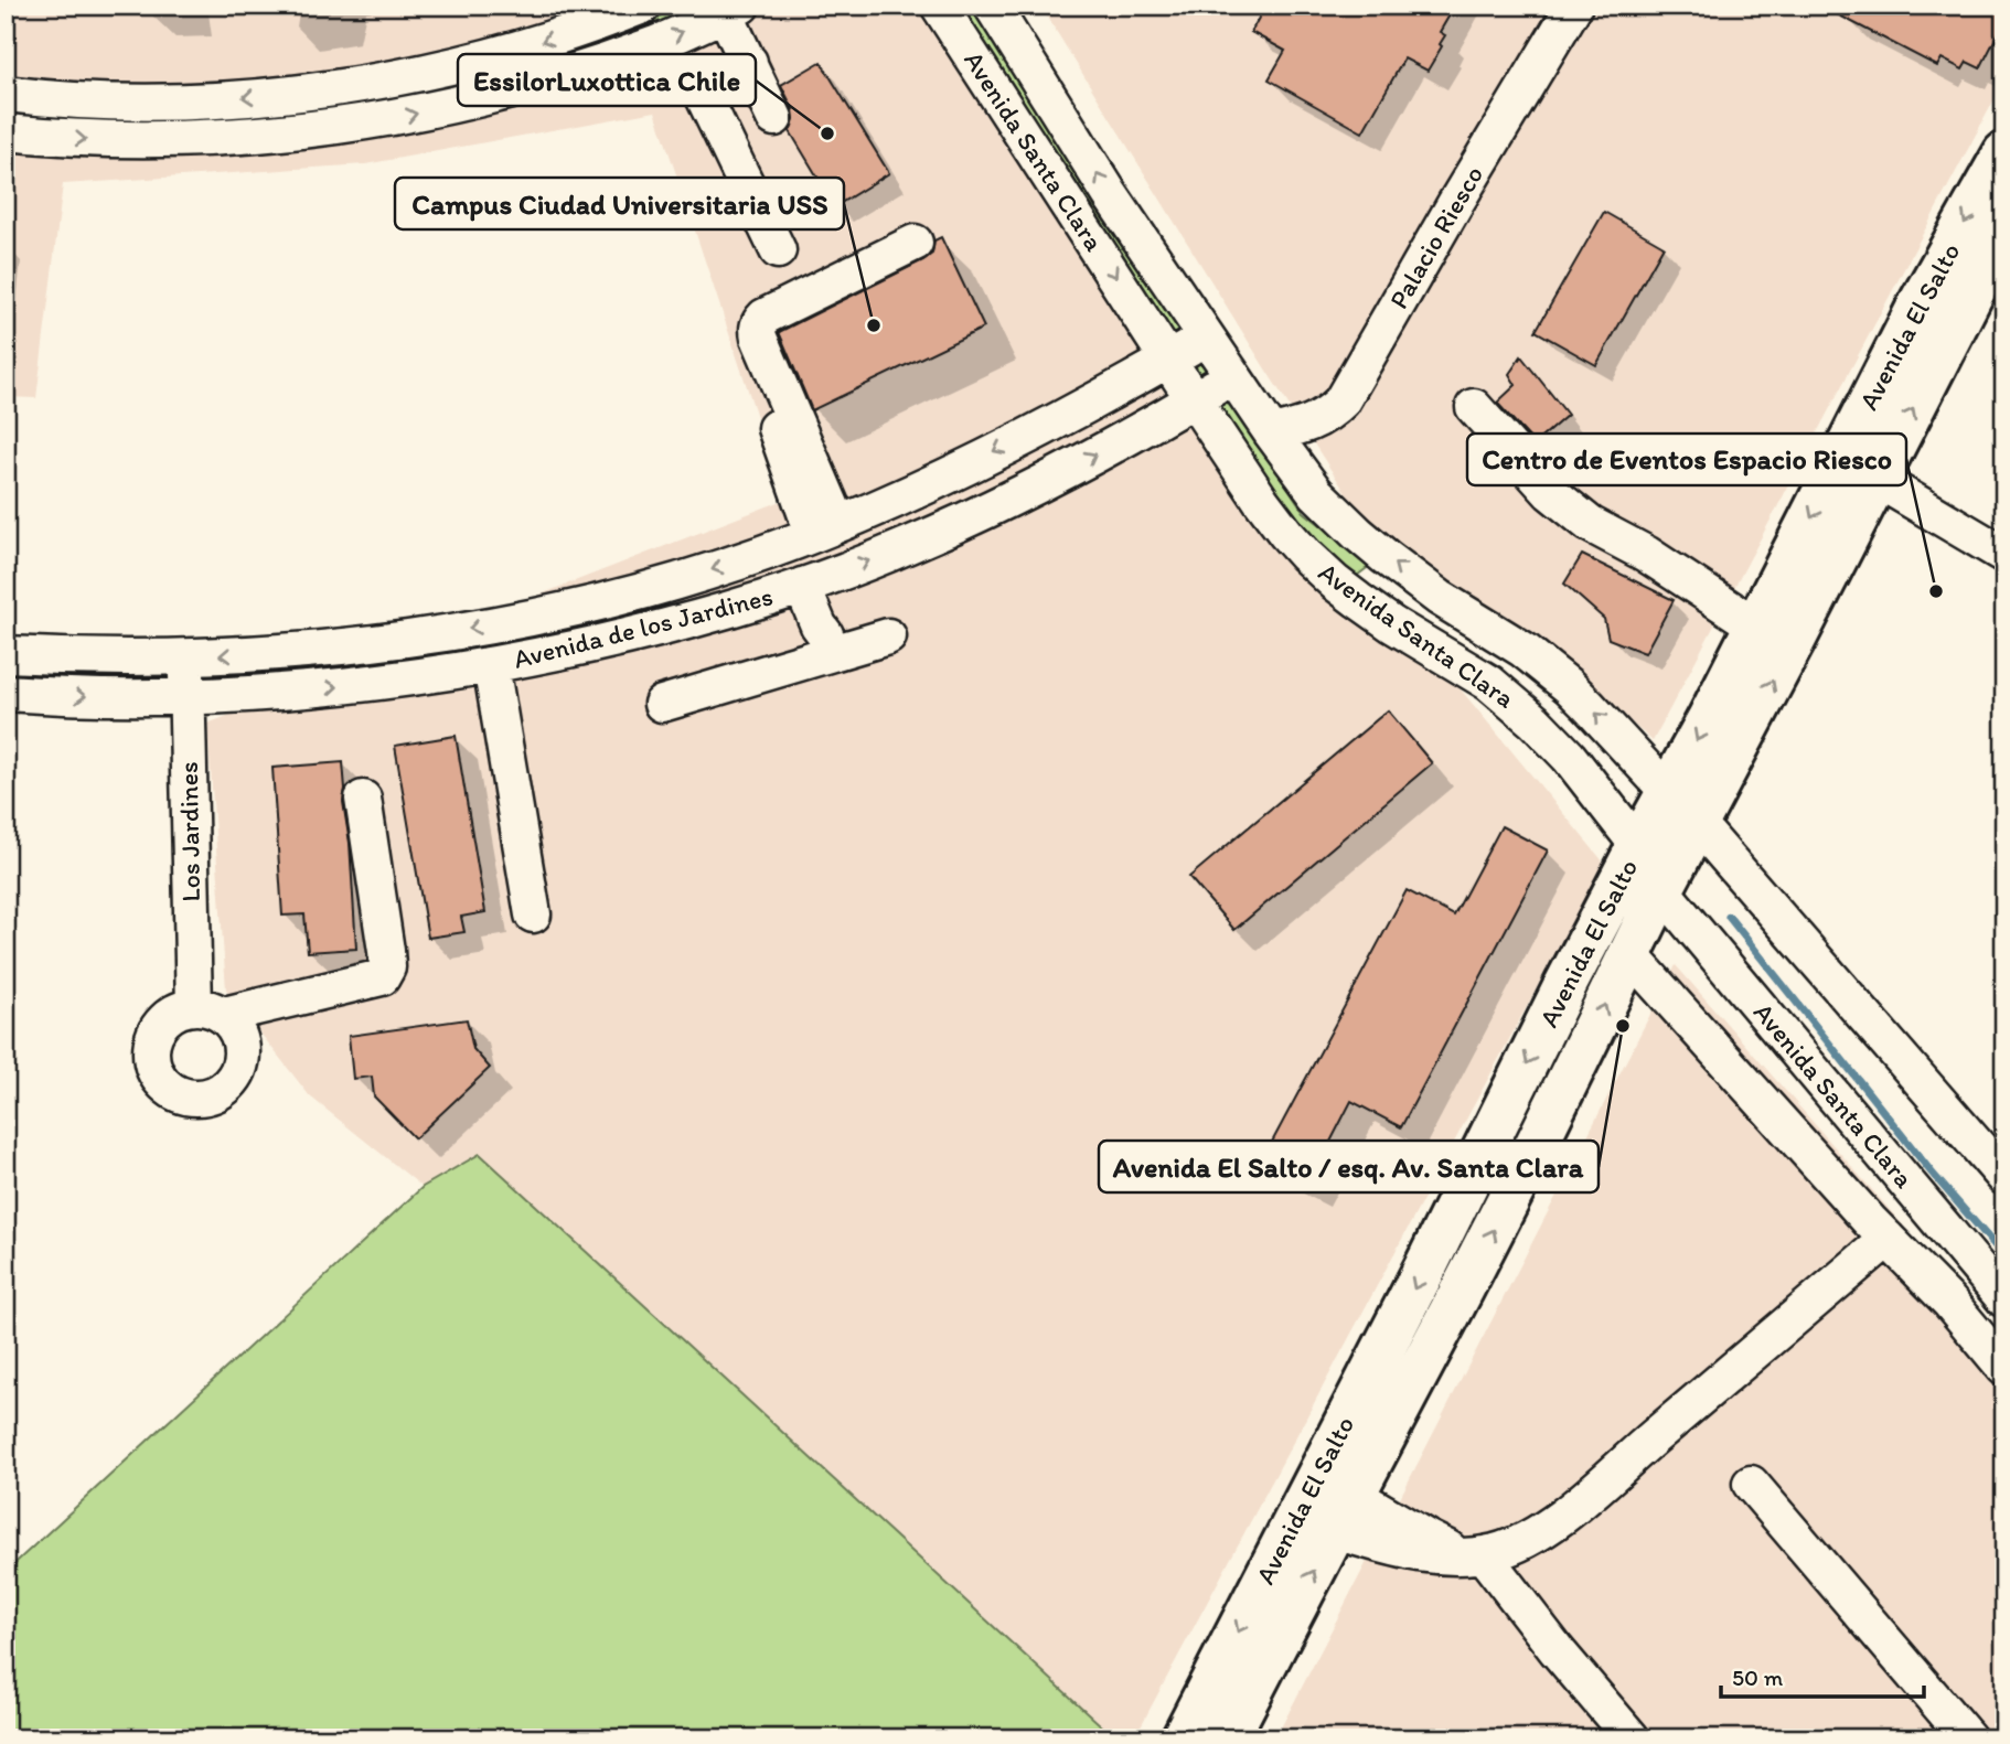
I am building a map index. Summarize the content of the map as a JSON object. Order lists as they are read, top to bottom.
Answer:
{
  "streets": {
    "main road": ["Avenida El Salto"],
    "street": [
      "Avenida Santa Clara",
      "Palacio Riesco",
      "Avenida de los Jardines",
      "Los Jardines"
    ]
  },
  "crossings": [
    ["Avenida Santa Clara", "Palacio Riesco"],
    ["Avenida Santa Clara", "Avenida El Salto"],
    ["Avenida Santa Clara", "Avenida de los Jardines"],
    ["Avenida de los Jardines", "Los Jardines"]
  ],
  "places": [
    "EssilorLuxottica Chile",
    "Campus Ciudad Universitaria USS",
    "Centro de Eventos Espacio Riesco",
    "Avenida El Salto / esq. Av. Santa Clara"
  ],
  "scale_bar": "50 m"
}
